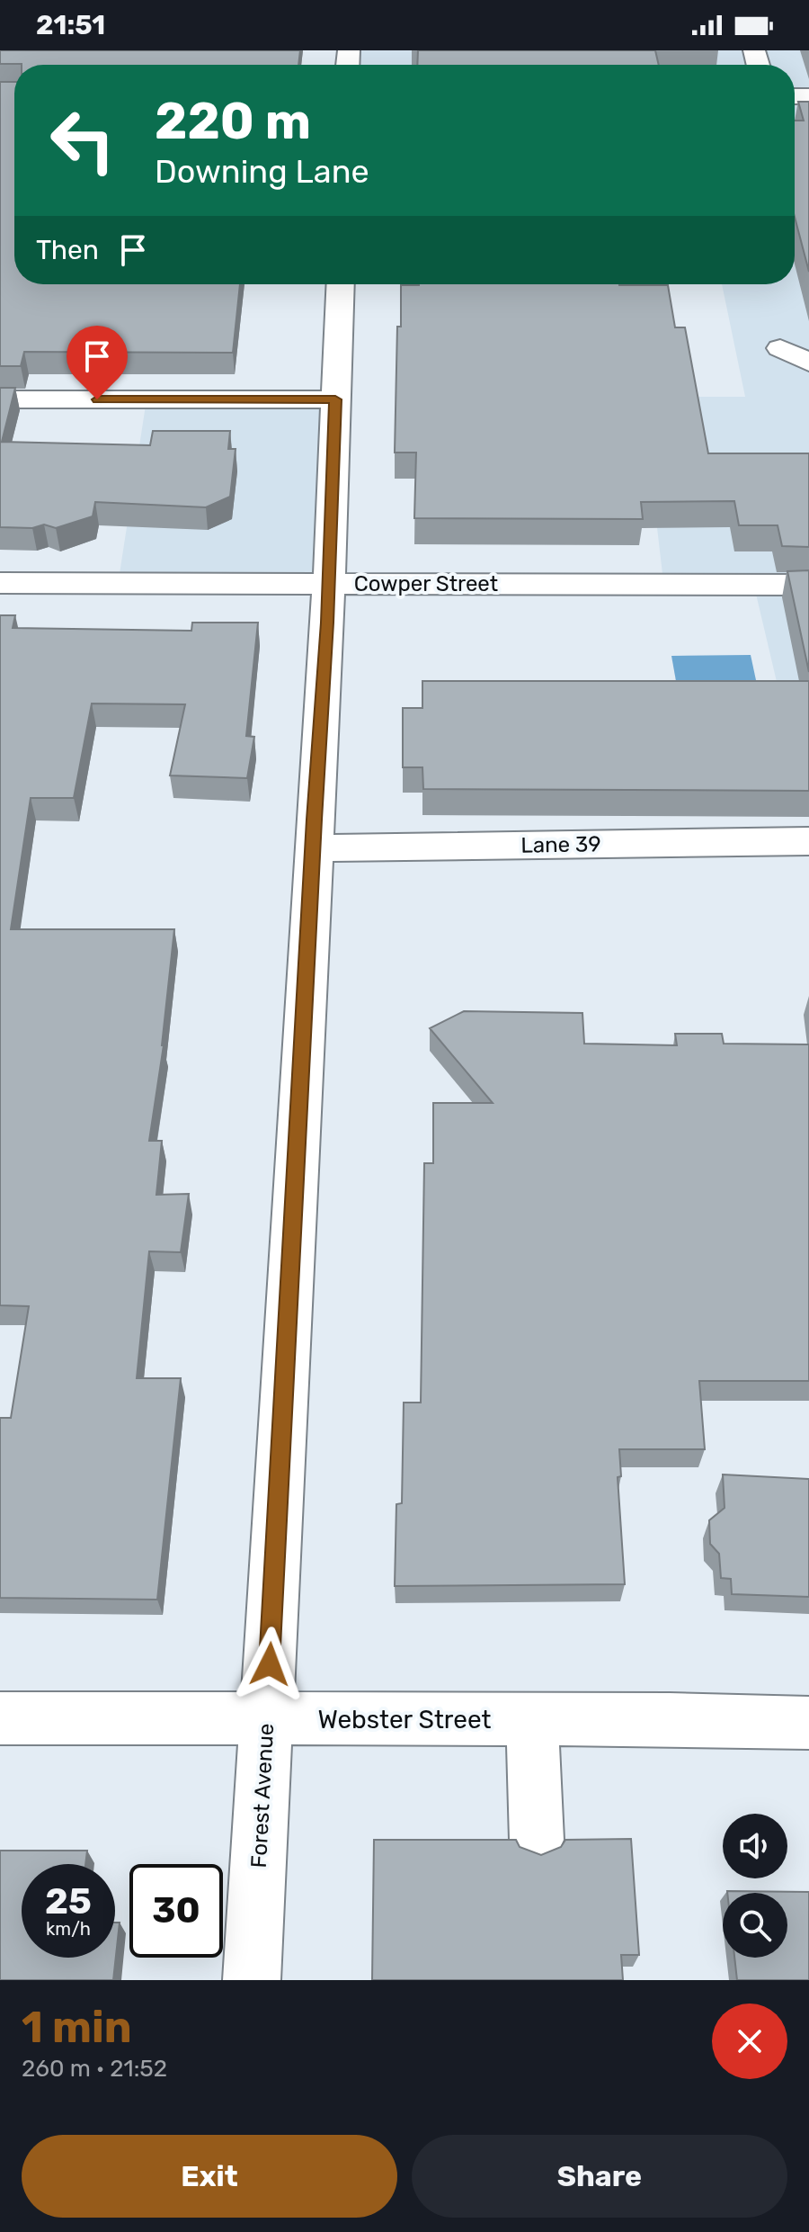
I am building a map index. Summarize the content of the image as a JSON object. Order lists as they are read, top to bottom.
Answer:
{
  "streets": {
    "street": [
      "Cowper Street",
      "Lane 39",
      "Webster Street",
      "Forest Avenue"
    ]
  },
  "crossings": [
    ["Cowper Street", "Forest Avenue"],
    ["Lane 39", "Forest Avenue"],
    ["Webster Street", "Forest Avenue"]
  ],
  "page": {
    "status": "21:51",
    "turn": ["220 m", "Downing Lane"],
    "then": "Then",
    "speed": "25 km/h",
    "limit": "30",
    "heading": ["1 min", "260 m · 21:52"],
    "buttons": ["Exit", "Share"]
  }
}
